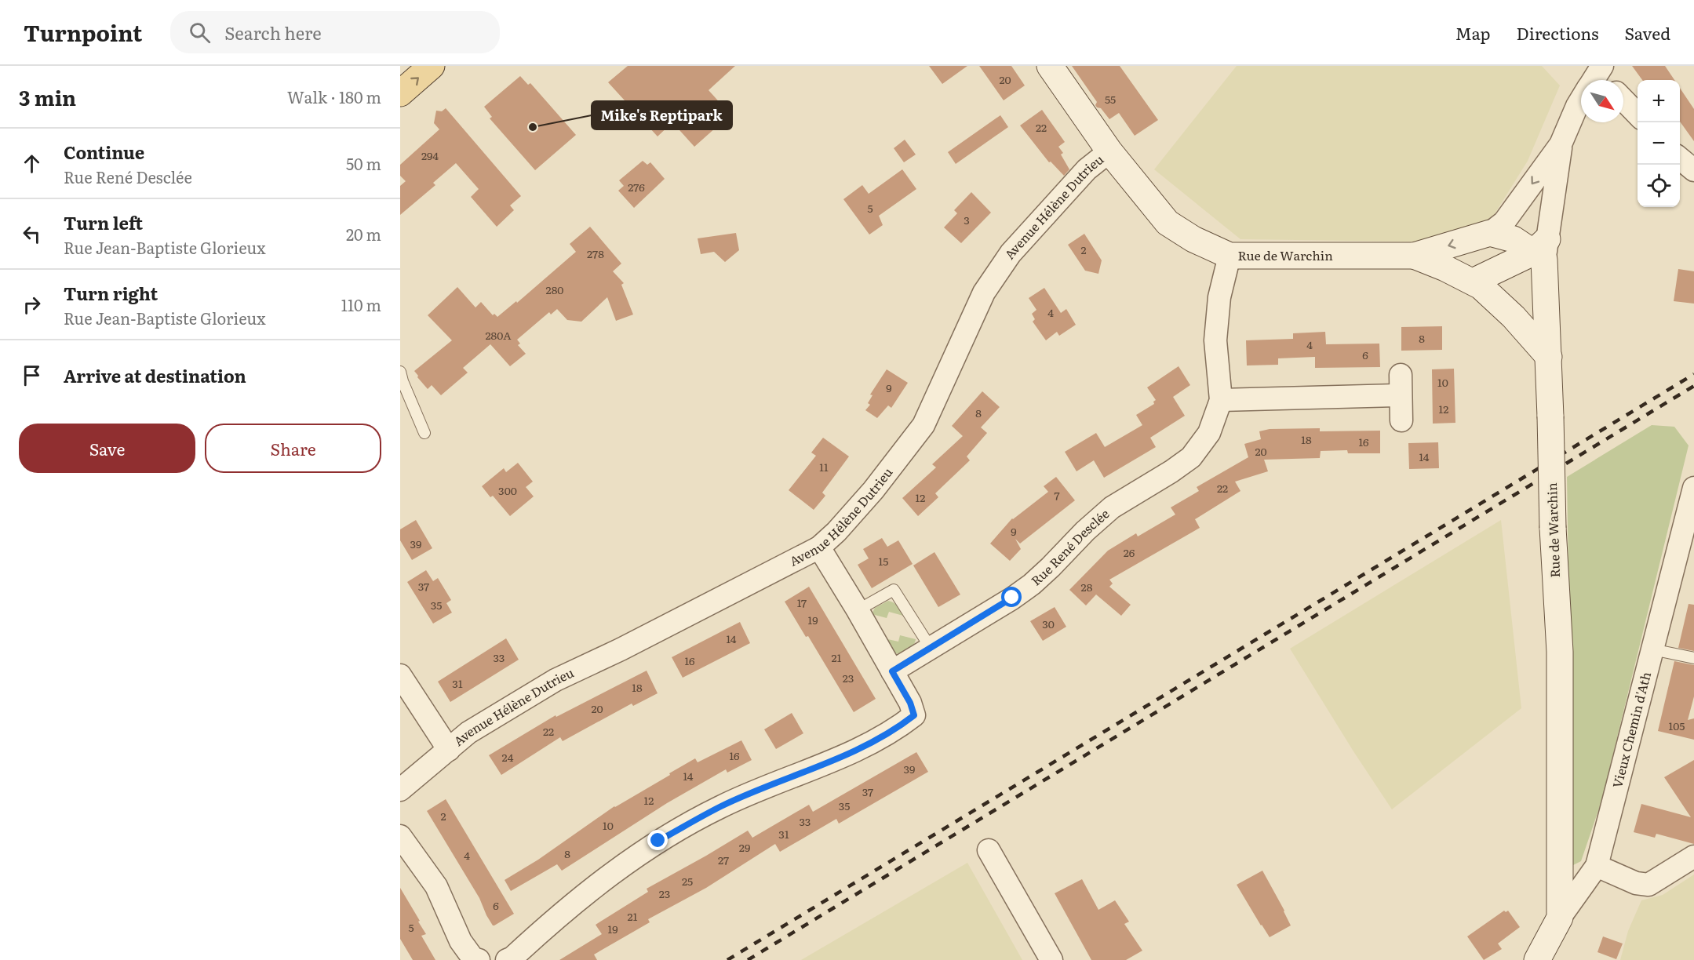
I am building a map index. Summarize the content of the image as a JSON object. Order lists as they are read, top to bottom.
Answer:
{
  "streets": {
    "street": [
      "Avenue Hélène Dutrieu",
      "Rue de Warchin",
      "Rue René Desclée",
      "Vieux Chemin d'Ath"
    ]
  },
  "crossings": [
    ["Avenue Hélène Dutrieu", "Rue de Warchin"],
    ["Rue de Warchin", "Rue René Desclée"],
    ["Rue de Warchin", "Vieux Chemin d'Ath"]
  ],
  "places": ["Mike's Reptipark"],
  "house_numbers": [
    "20",
    "55",
    "22",
    "294",
    "276",
    "5",
    "3",
    "2",
    "278",
    "280",
    "4",
    "280A",
    "8",
    "4",
    "6",
    "10",
    "9",
    "12",
    "8",
    "18",
    "16",
    "20",
    "14",
    "11",
    "22",
    "300",
    "7",
    "12",
    "9",
    "39",
    "26",
    "15",
    "37",
    "28",
    "17",
    "35",
    "19",
    "30",
    "14",
    "33",
    "21",
    "16",
    "23",
    "31",
    "18",
    "20",
    "105",
    "22",
    "16",
    "24",
    "39",
    "14",
    "37",
    "12",
    "35",
    "2",
    "33",
    "10",
    "31",
    "29",
    "8",
    "4",
    "27",
    "25",
    "23",
    "6",
    "21",
    "5",
    "19"
  ],
  "north": "bottom right",
  "page": {
    "header": "Turnpoint",
    "search": "Search here",
    "nav": ["Map", "Directions", "Saved"],
    "heading": ["3 min", "Walk · 180 m"],
    "map_buttons": ["+", "−"],
    "list": [
      ["Continue", "Rue René Desclée", "50 m"],
      ["Turn left", "Rue Jean-Baptiste Glorieux", "20 m"],
      ["Turn right", "Rue Jean-Baptiste Glorieux", "110 m"],
      "Arrive at destination"
    ],
    "buttons": ["Save", "Share"]
  }
}
